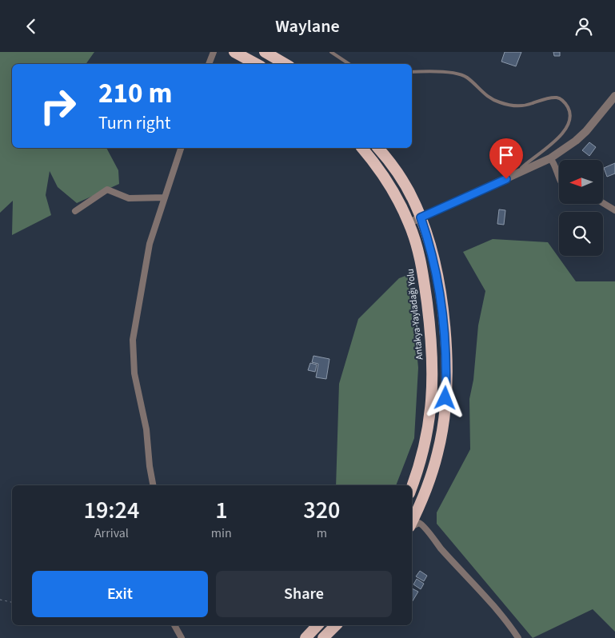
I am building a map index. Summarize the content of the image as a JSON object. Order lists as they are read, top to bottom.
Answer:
{
  "streets": {
    "highway": ["Antakya-Yayladağı Yolu"]
  },
  "north": "left",
  "page": {
    "header": "Waylane",
    "turn": ["210 m", "Turn right"],
    "eta": [
      "19:24",
      "Arrival",
      "1",
      "min",
      "320",
      "m"
    ],
    "buttons": ["Exit", "Share"]
  }
}
